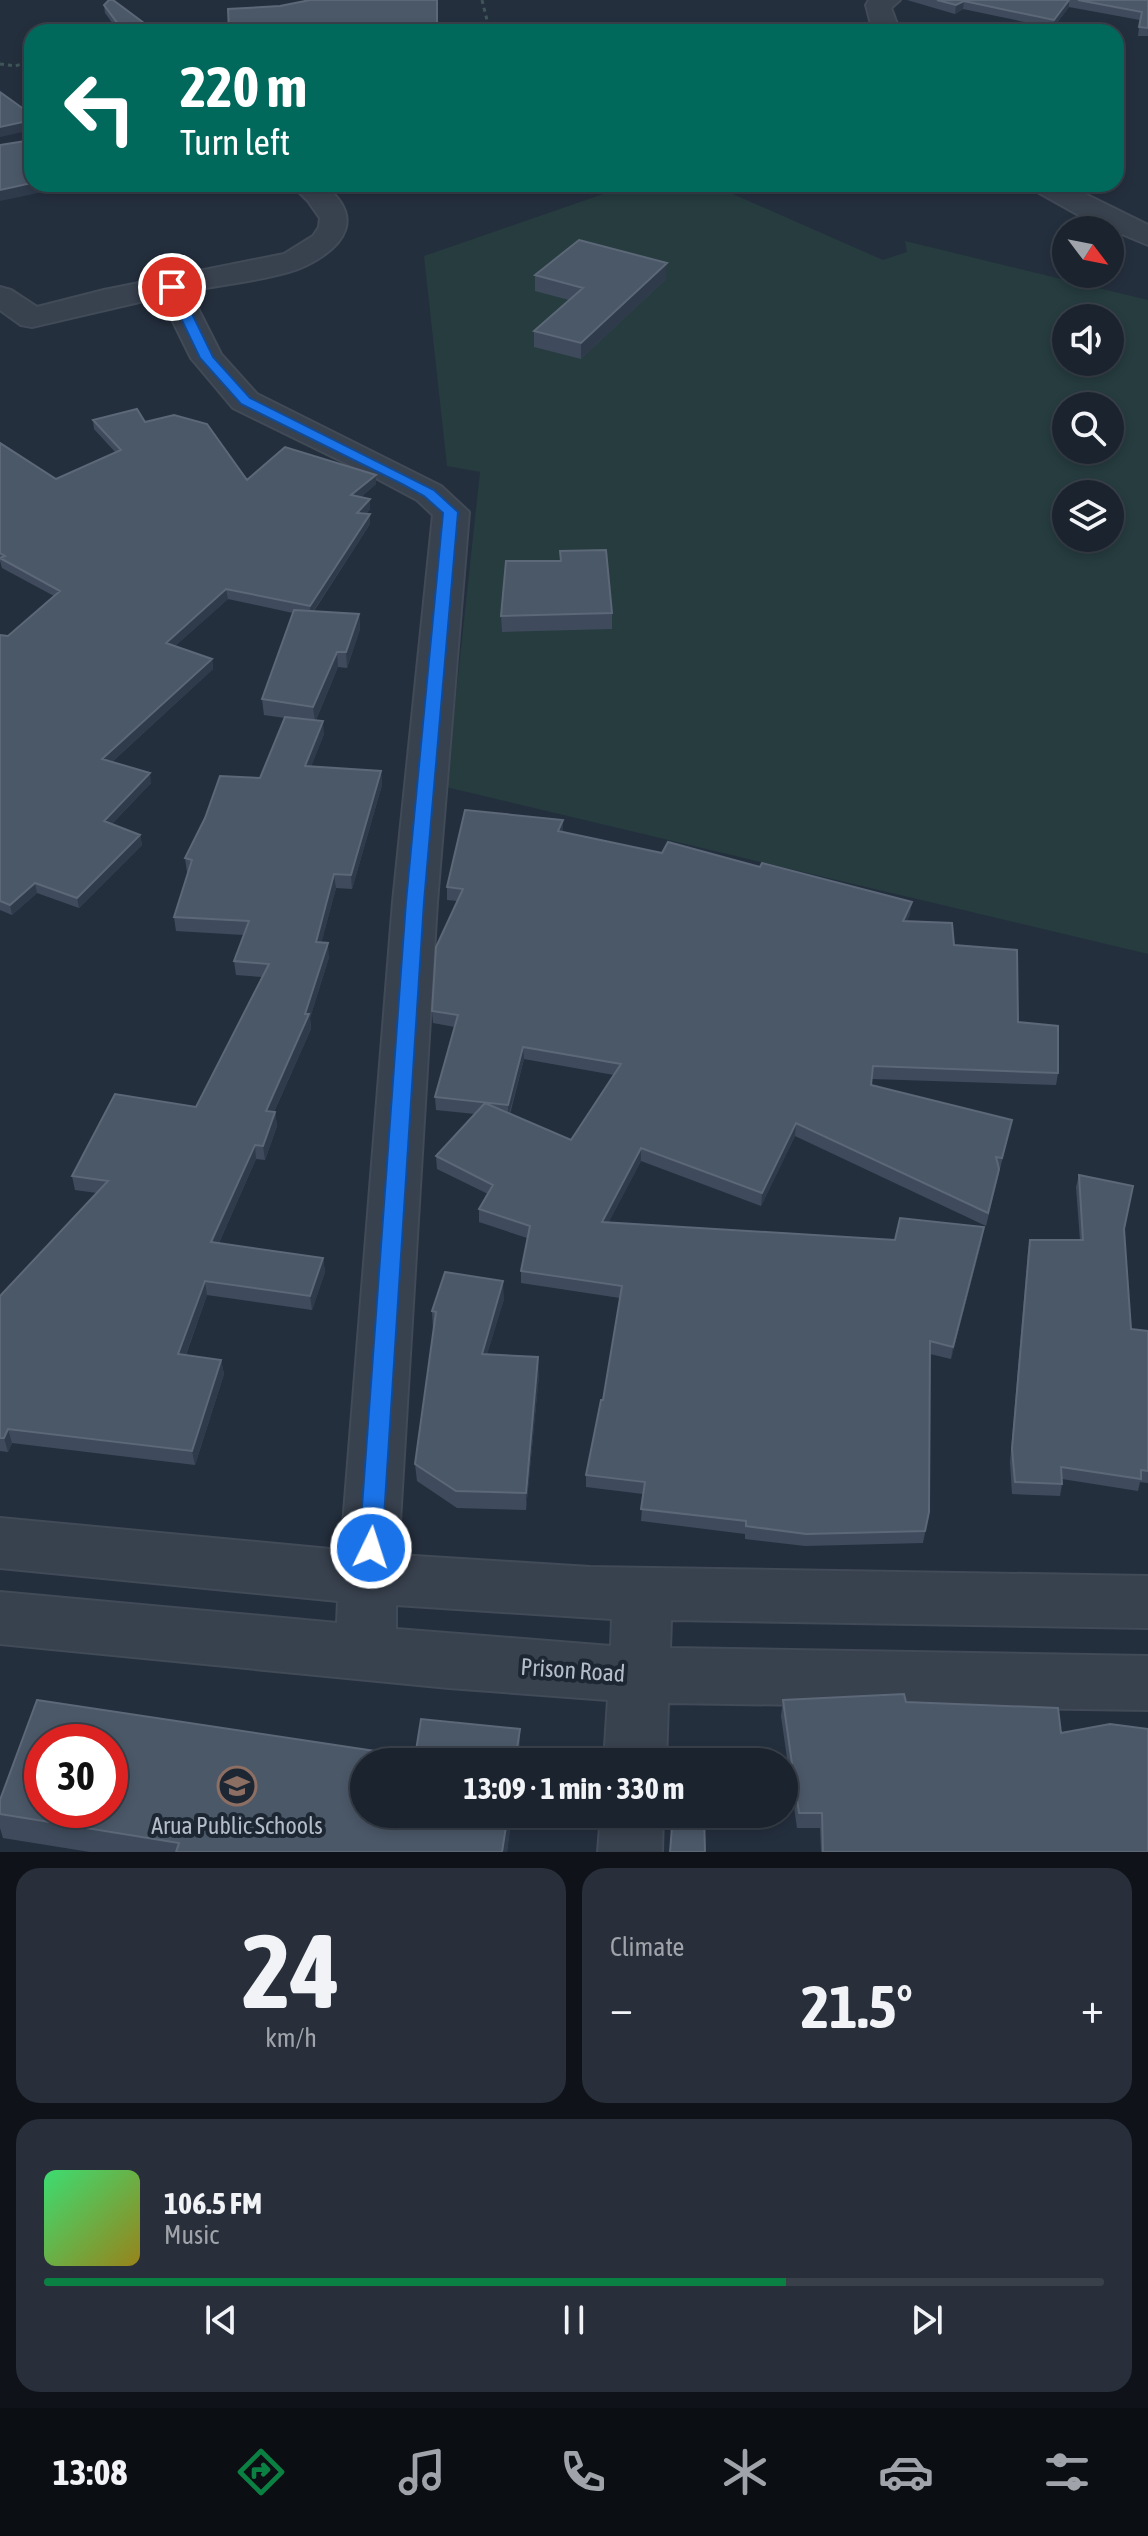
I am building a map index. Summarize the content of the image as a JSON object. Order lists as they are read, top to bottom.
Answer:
{
  "streets": {
    "street": ["Prison Road"]
  },
  "places": {
    "school or university": ["Arua Public Schools"]
  },
  "north": "bottom right",
  "page": {
    "turn": ["220 m", "Turn left"],
    "limit": "30",
    "trip": "13:09 · 1 min · 330 m",
    "tile": [
      ["24", "km/h"],
      "Climate"
    ],
    "heat": ["−", "21.5°", "+"],
    "song": ["106.5 FM", "Music"],
    "tabs": "13:08"
  }
}
